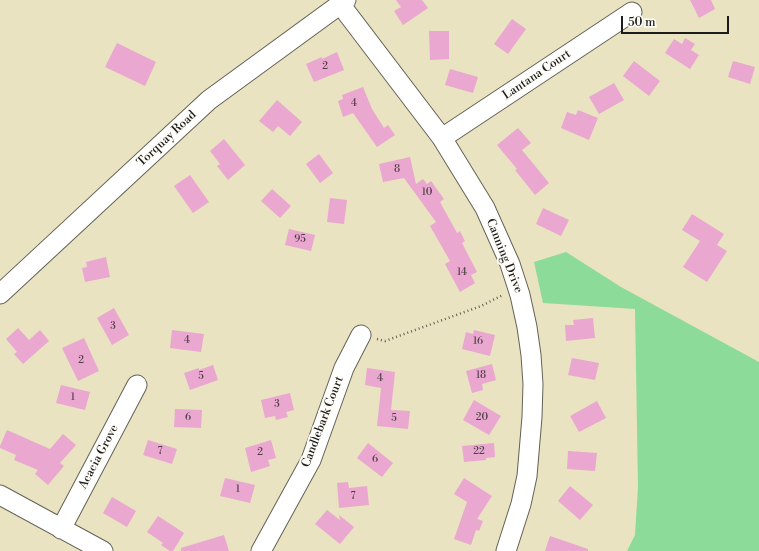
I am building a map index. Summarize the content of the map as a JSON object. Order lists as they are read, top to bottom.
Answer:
{
  "streets": {
    "street": [
      "Lantana Court",
      "Torquay Road",
      "Canning Drive",
      "Candlebark Court",
      "Acacia Grove"
    ]
  },
  "crossings": [
    ["Lantana Court", "Canning Drive"],
    ["Torquay Road", "Canning Drive"]
  ],
  "house_numbers": [
    "2",
    "4",
    "8",
    "10",
    "95",
    "14",
    "3",
    "4",
    "16",
    "2",
    "18",
    "5",
    "4",
    "1",
    "3",
    "6",
    "20",
    "5",
    "7",
    "22",
    "2",
    "6",
    "1",
    "7"
  ],
  "scale_bar": "50 m"
}
